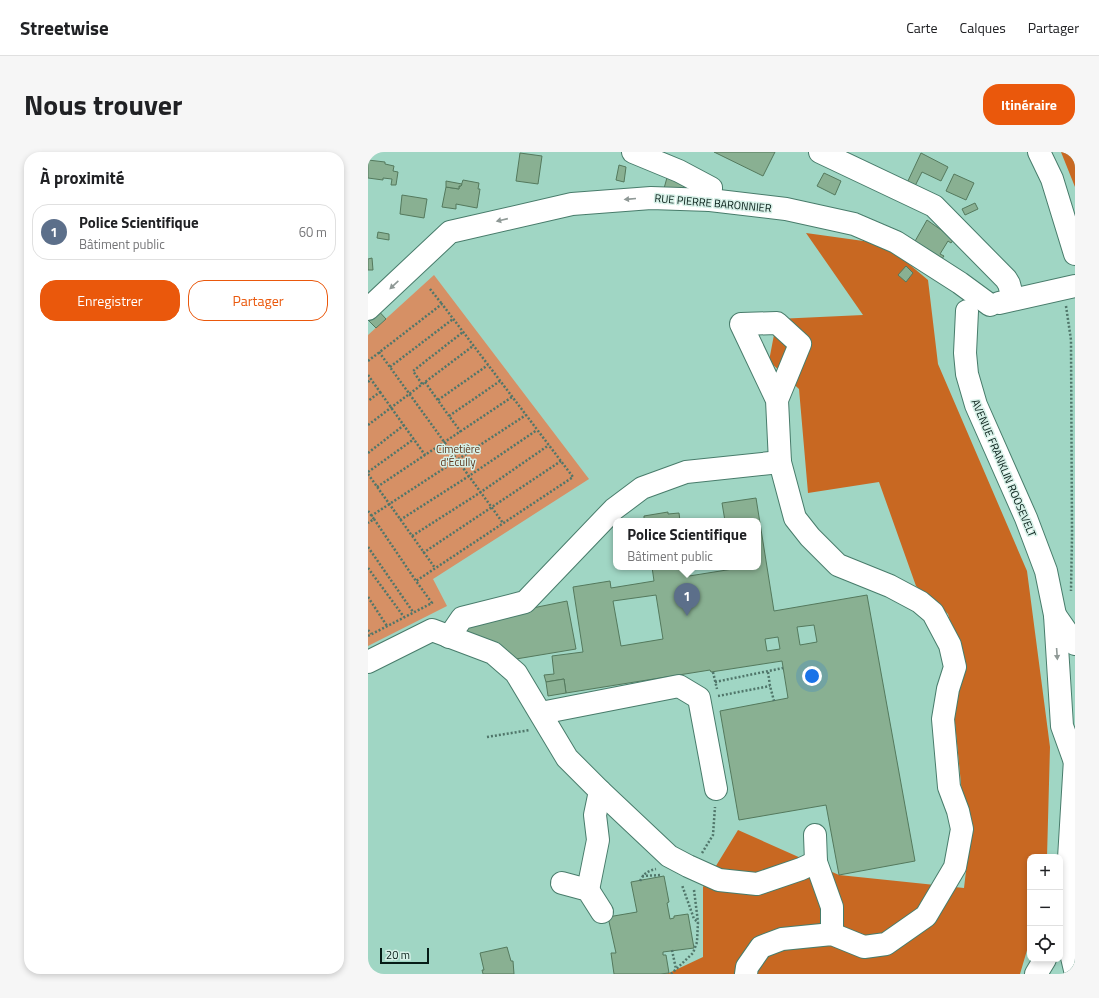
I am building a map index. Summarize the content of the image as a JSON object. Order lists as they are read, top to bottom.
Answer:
{
  "streets": {
    "street": ["RUE PIERRE BARONNIER", "AVENUE FRANKLIN ROOSEVELT"]
  },
  "crossings": [
    ["RUE PIERRE BARONNIER", "AVENUE FRANKLIN ROOSEVELT"]
  ],
  "one_way": ["RUE PIERRE BARONNIER"],
  "parks": ["Cimetière d'Écully"],
  "scale_bar": "20 m",
  "page": {
    "header": "Streetwise",
    "nav": ["Carte", "Calques", "Partager"],
    "title": "Nous trouver",
    "buttons": [
      "Itinéraire",
      ["Enregistrer", "Partager"]
    ],
    "heading": "À proximité",
    "list": [
      {
        "mark": "1",
        "name": "Police Scientifique",
        "note": "Bâtiment public",
        "value": "60 m"
      }
    ],
    "popup": ["Police Scientifique", "Bâtiment public"],
    "pins": "1",
    "map_buttons": ["+", "−"],
    "scale": "20 m"
  }
}
